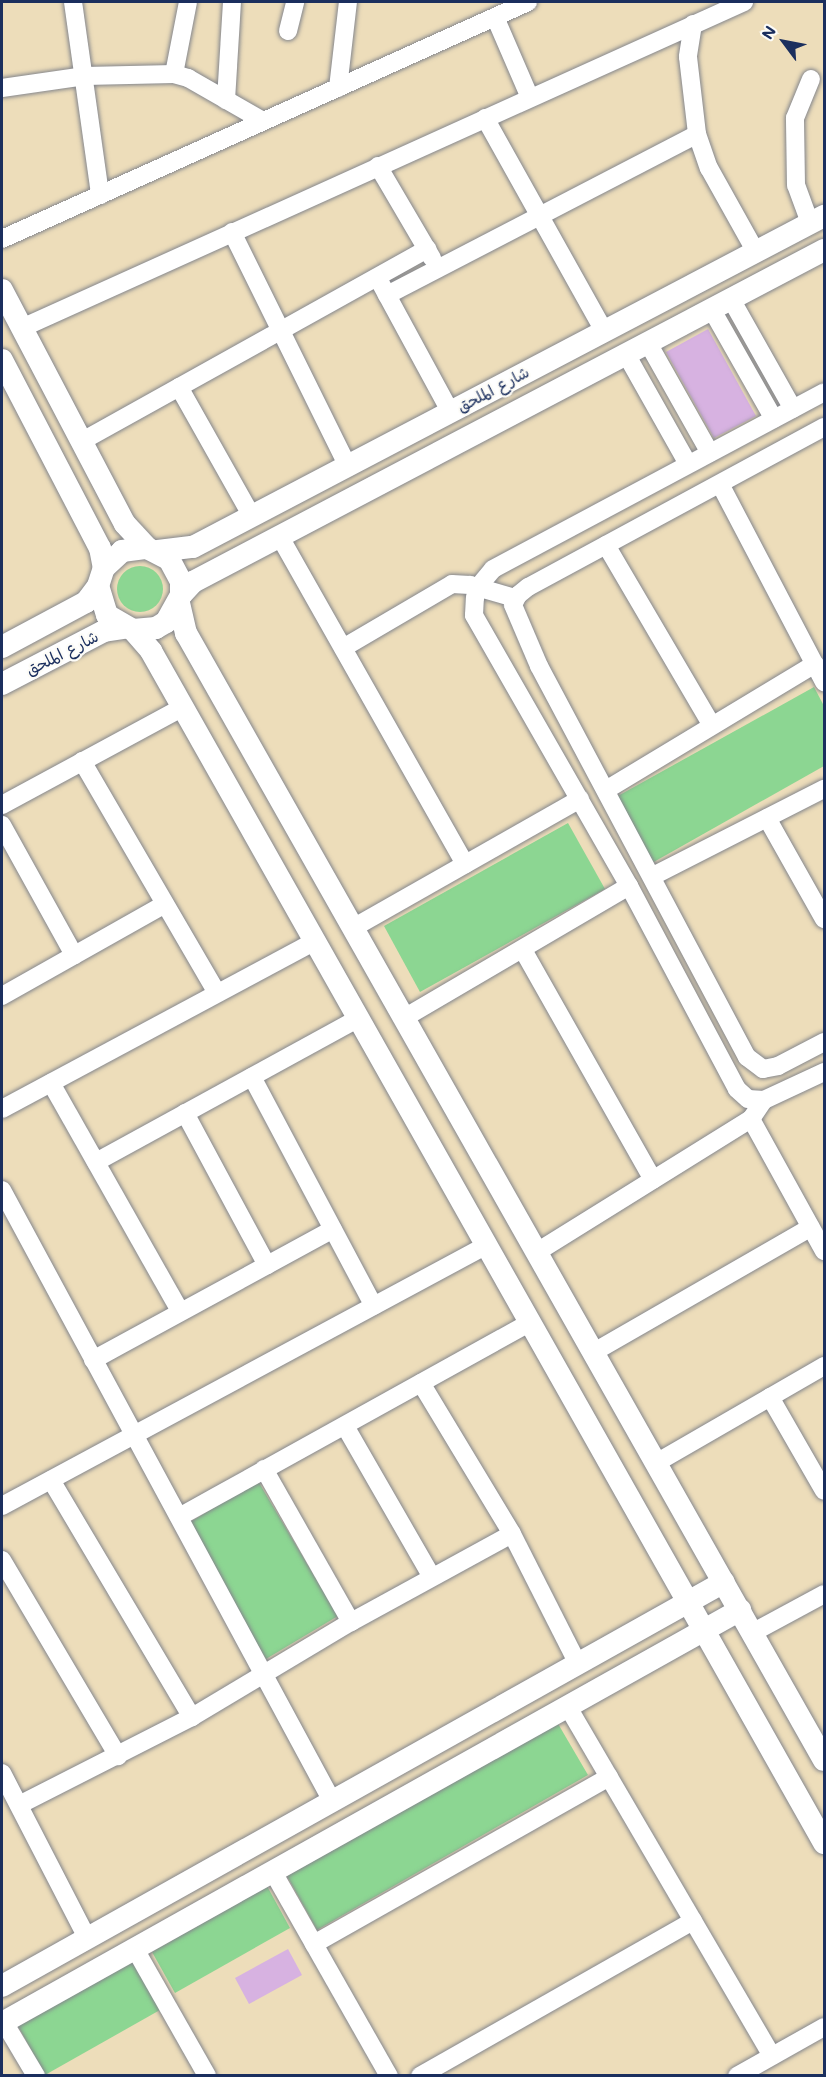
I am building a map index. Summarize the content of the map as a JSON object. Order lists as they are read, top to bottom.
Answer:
{
  "streets": {
    "street": ["شارع الملحق"]
  },
  "north": "top left"
}
